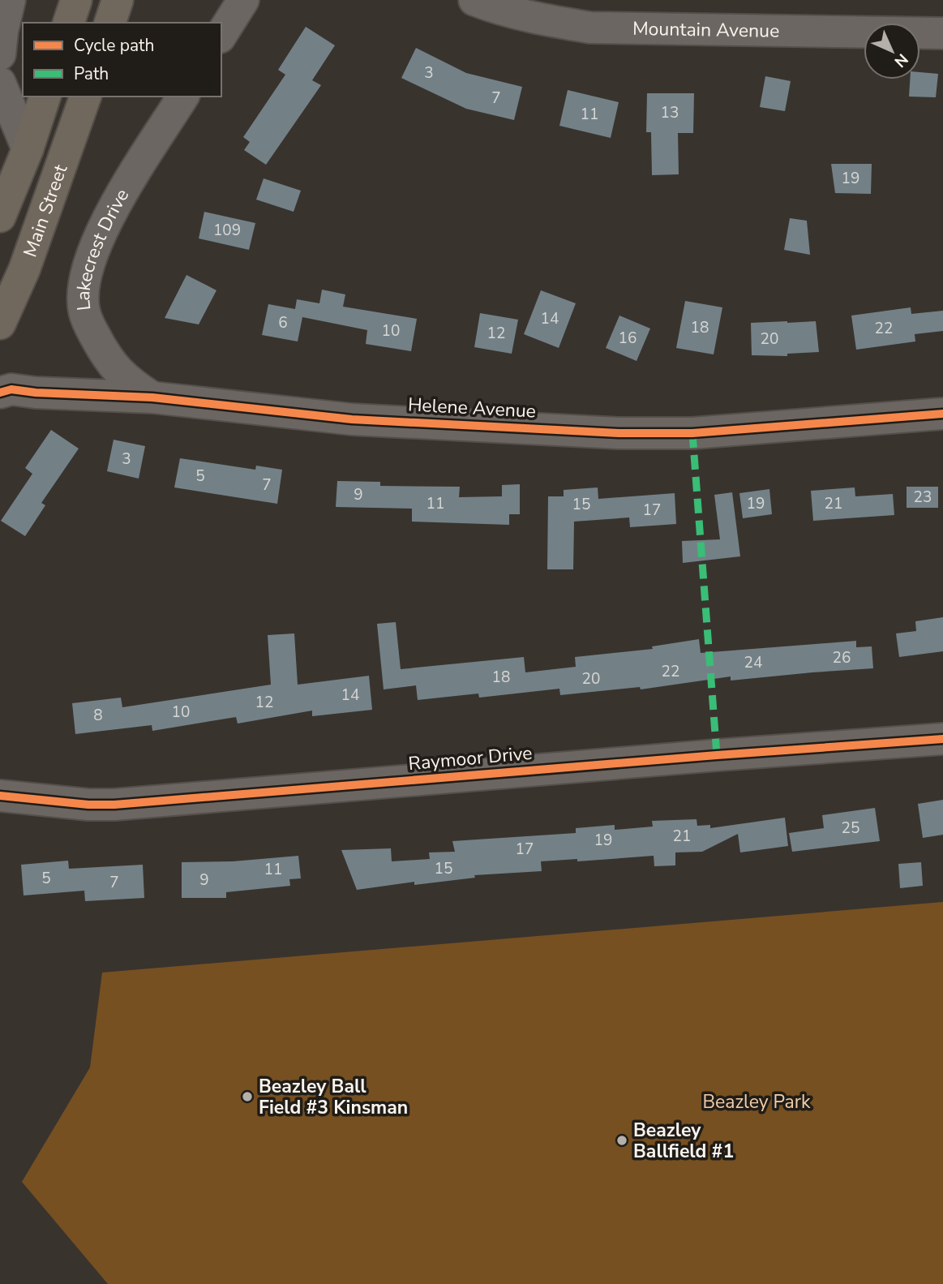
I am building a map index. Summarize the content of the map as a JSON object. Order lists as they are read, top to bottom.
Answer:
{
  "streets": {
    "main road": ["Main Street"],
    "street": [
      "Mountain Avenue",
      "Lakecrest Drive",
      "Helene Avenue",
      "Raymoor Drive"
    ]
  },
  "crossings": [
    ["Lakecrest Drive", "Helene Avenue"]
  ],
  "parks": ["Beazley Park"],
  "places": ["Beazley Ball Field #3 Kinsman", "Beazley Ballfield #1"],
  "house_numbers": [
    "3",
    "7",
    "13",
    "11",
    "19",
    "109",
    "14",
    "6",
    "18",
    "22",
    "10",
    "12",
    "16",
    "20",
    "3",
    "5",
    "7",
    "9",
    "23",
    "11",
    "19",
    "21",
    "15",
    "17",
    "26",
    "24",
    "22",
    "18",
    "20",
    "14",
    "12",
    "10",
    "8",
    "25",
    "21",
    "19",
    "17",
    "15",
    "11",
    "5",
    "9",
    "7"
  ],
  "legend": ["Cycle path", "Path"],
  "north": "bottom right"
}
